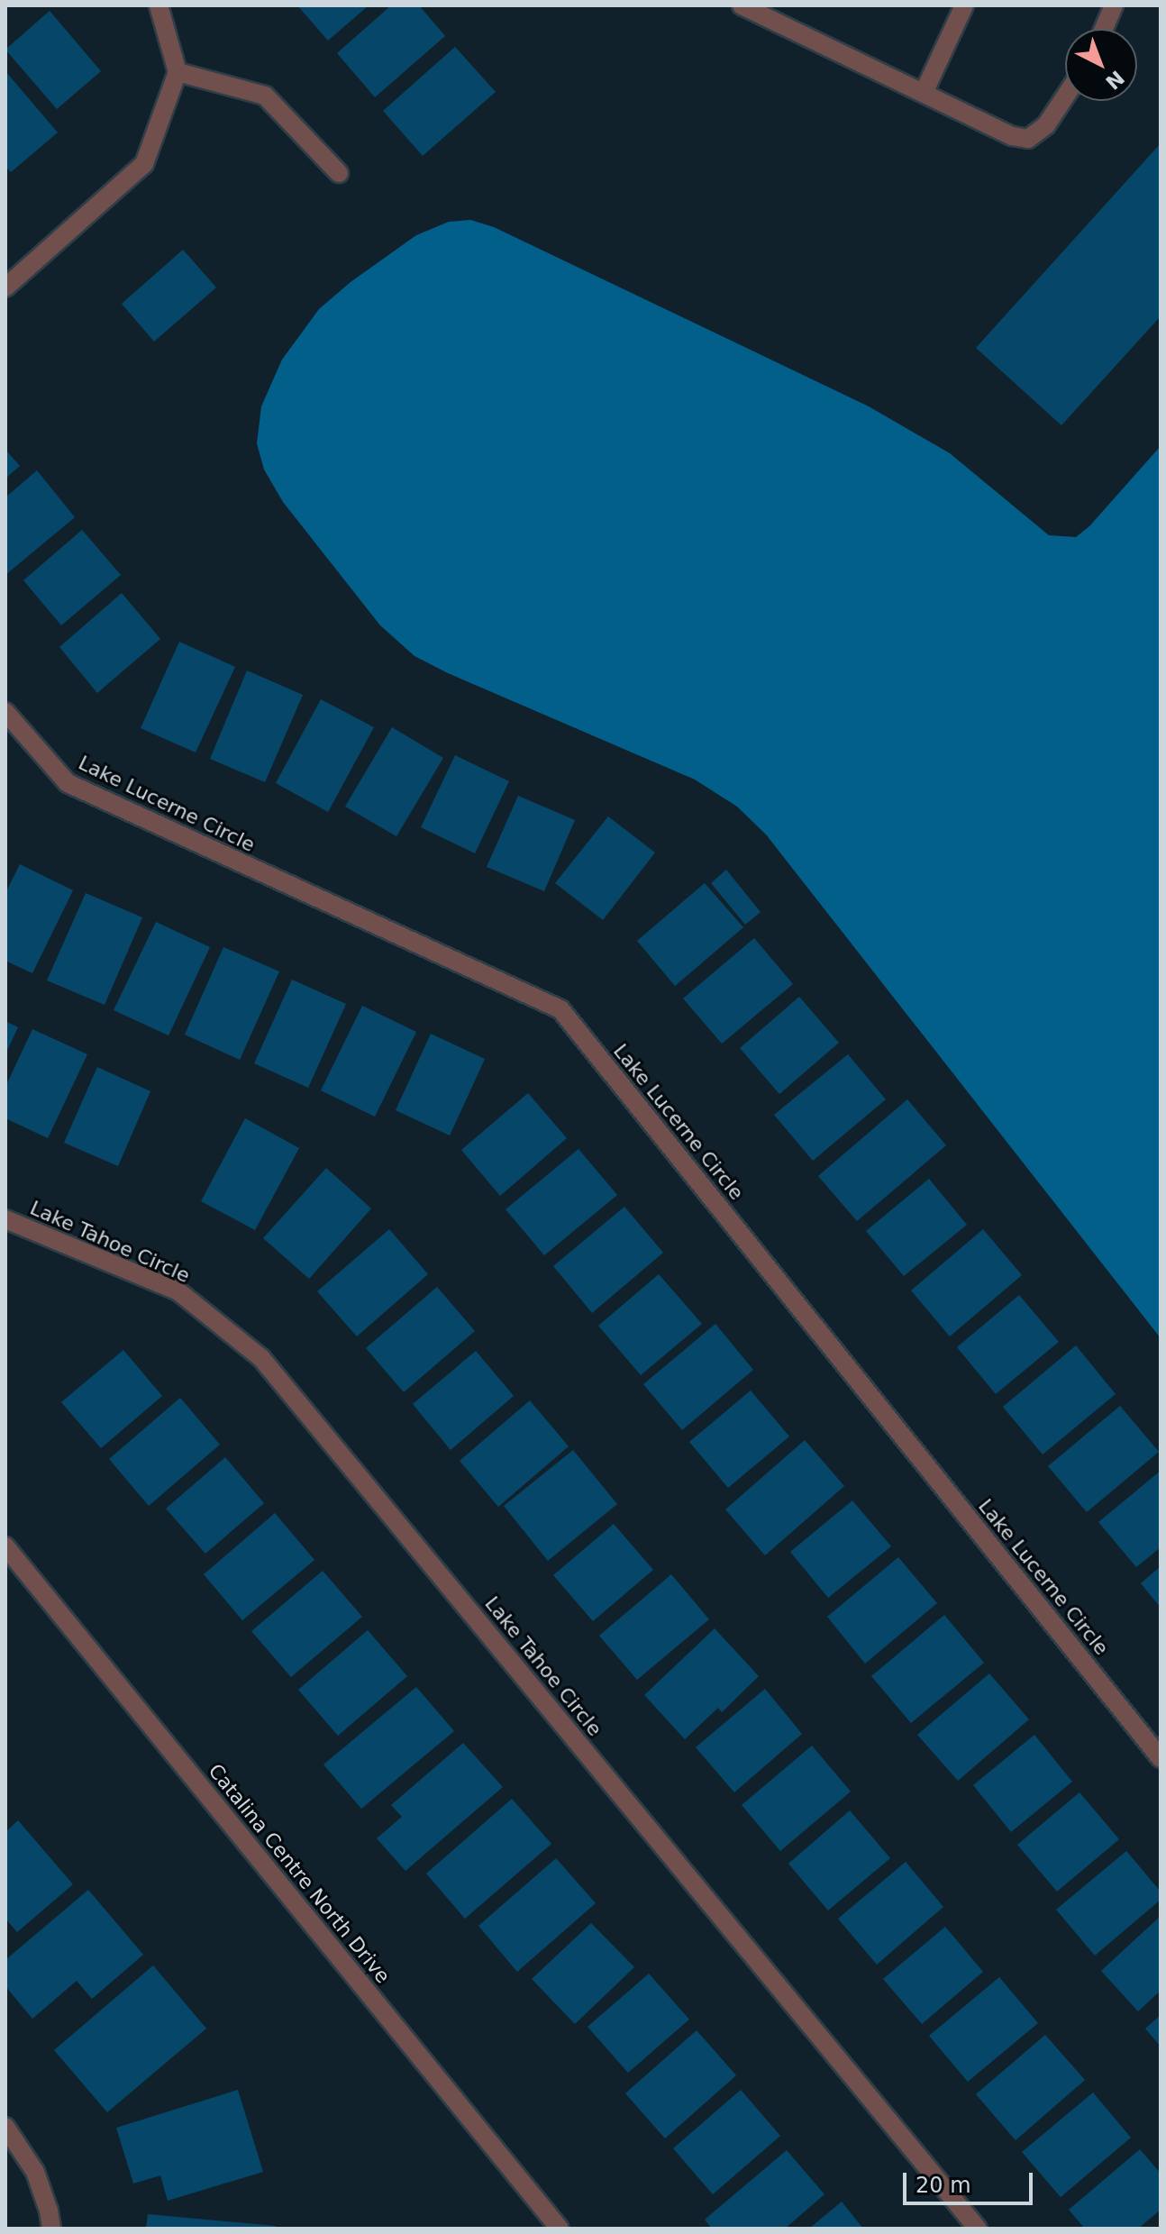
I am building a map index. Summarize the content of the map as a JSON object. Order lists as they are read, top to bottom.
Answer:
{
  "streets": {
    "street": ["Lake Lucerne Circle", "Lake Tahoe Circle", "Catalina Centre North Drive"]
  },
  "scale_bar": "20 m",
  "north": "bottom right"
}
